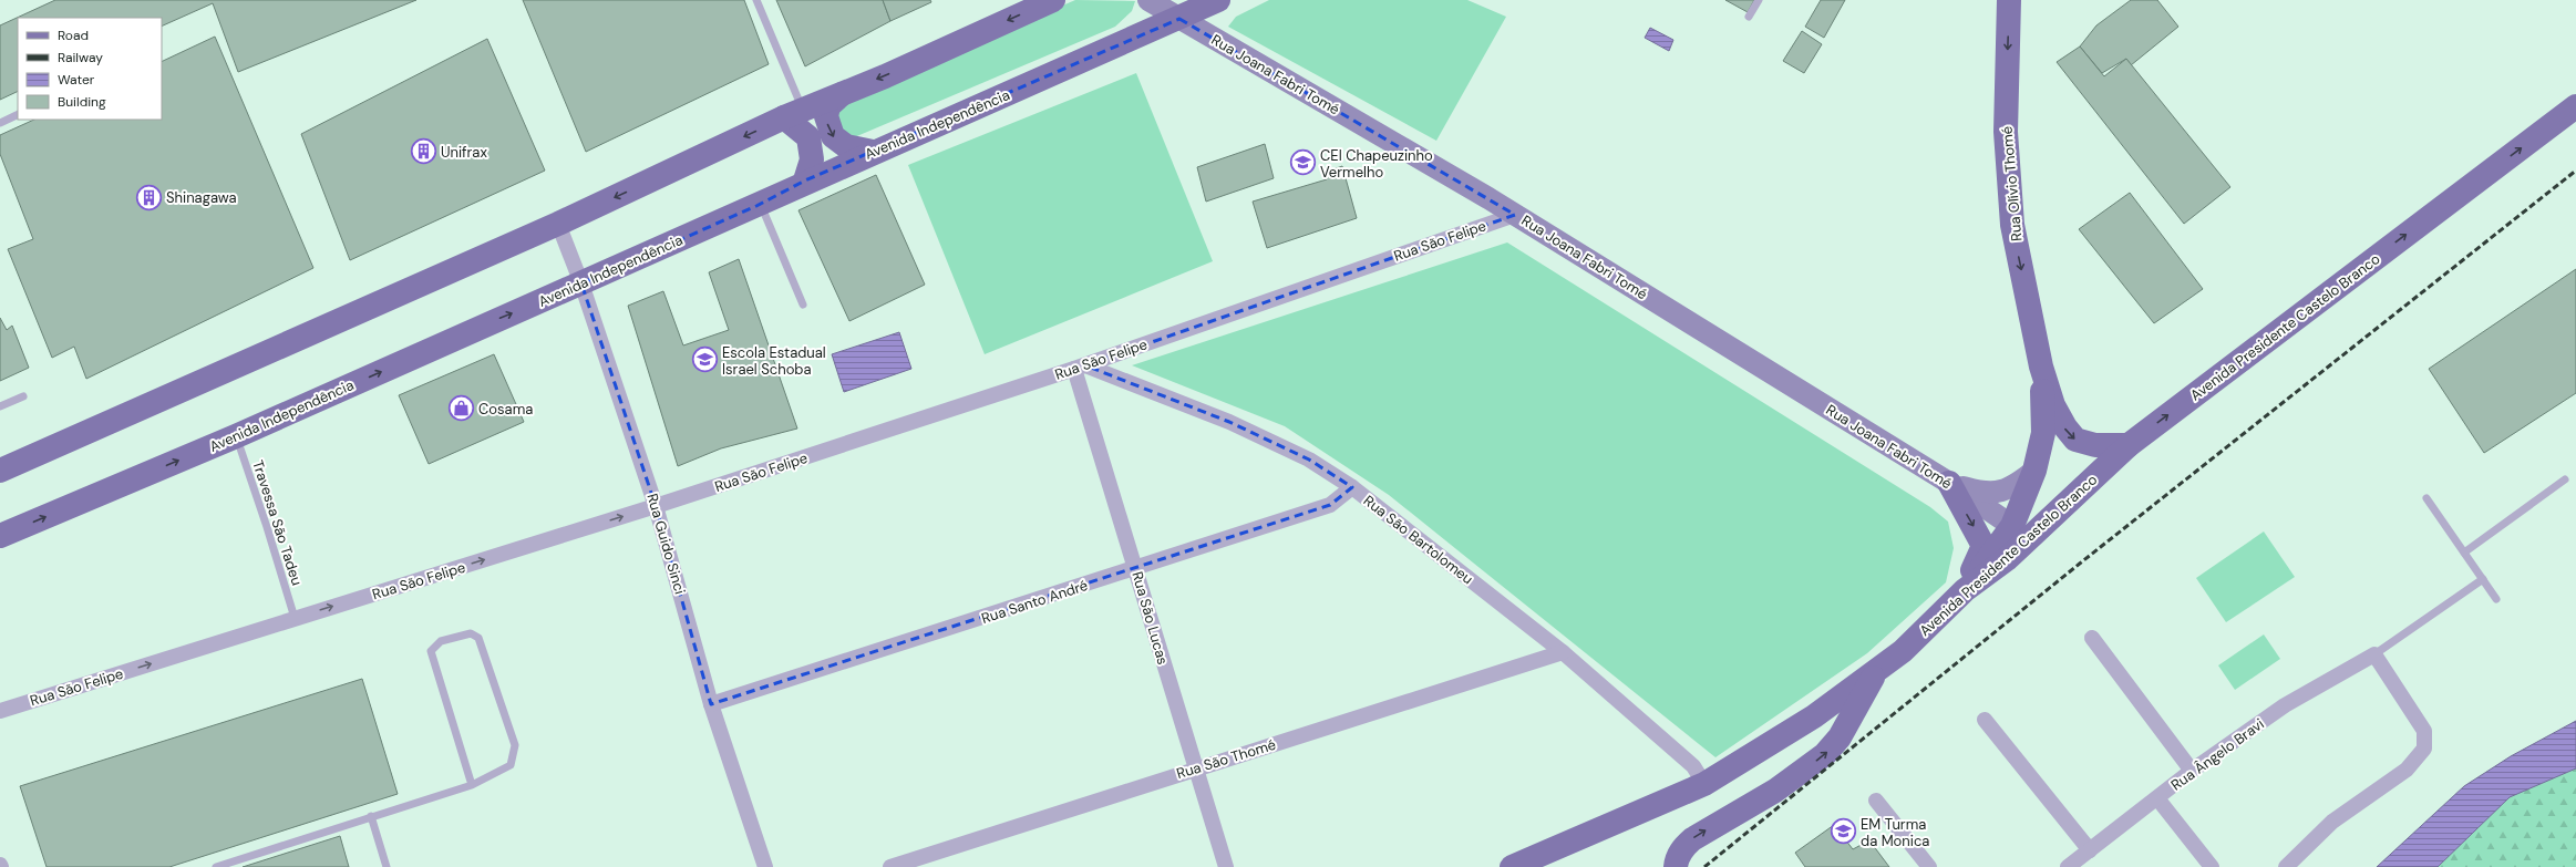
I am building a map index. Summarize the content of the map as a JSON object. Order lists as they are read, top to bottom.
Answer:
{
  "streets": {
    "main road": ["Avenida Independência", "Rua Olívio Thomé", "Avenida Presidente Castelo Branco"],
    "street": [
      "Rua Joana Fabri Tomé",
      "Rua São Felipe",
      "Rua São Bartolomeu",
      "Rua Guido Sinci",
      "Rua Santo André",
      "Rua São Lucas",
      "Rua Ângelo Bravi",
      "Rua São Thomé"
    ],
    "lane": ["Travessa São Tadeu"]
  },
  "crossings": [
    ["Rua Joana Fabri Tomé", "Avenida Independência"],
    ["Rua Joana Fabri Tomé", "Rua São Felipe"],
    ["Avenida Independência", "Travessa São Tadeu"],
    ["Avenida Independência", "Rua Guido Sinci"],
    ["Rua São Felipe", "Travessa São Tadeu"],
    ["Rua São Felipe", "Rua São Bartolomeu"],
    ["Rua São Felipe", "Rua Guido Sinci"],
    ["Rua São Felipe", "Rua São Lucas"],
    ["Avenida Presidente Castelo Branco", "Rua São Bartolomeu"],
    ["Rua São Bartolomeu", "Rua Santo André"],
    ["Rua São Bartolomeu", "Rua São Lucas"],
    ["Rua São Bartolomeu", "Rua São Thomé"],
    ["Rua Guido Sinci", "Rua Santo André"],
    ["Rua Santo André", "Rua São Lucas"],
    ["Rua São Lucas", "Rua São Thomé"]
  ],
  "one_way": ["Rua Olívio Thomé", "Rua São Felipe", "Avenida Presidente Castelo Branco"],
  "places": {
    "building": ["Unifrax", "Shinagawa"],
    "school or university": ["CEI Chapeuzinho Vermelho", "Escola Estadual Israel Schoba", "EM Turma da Monica"],
    "shop": ["Cosama"]
  },
  "legend": [
    "Road",
    "Railway",
    "Water",
    "Building"
  ]
}
